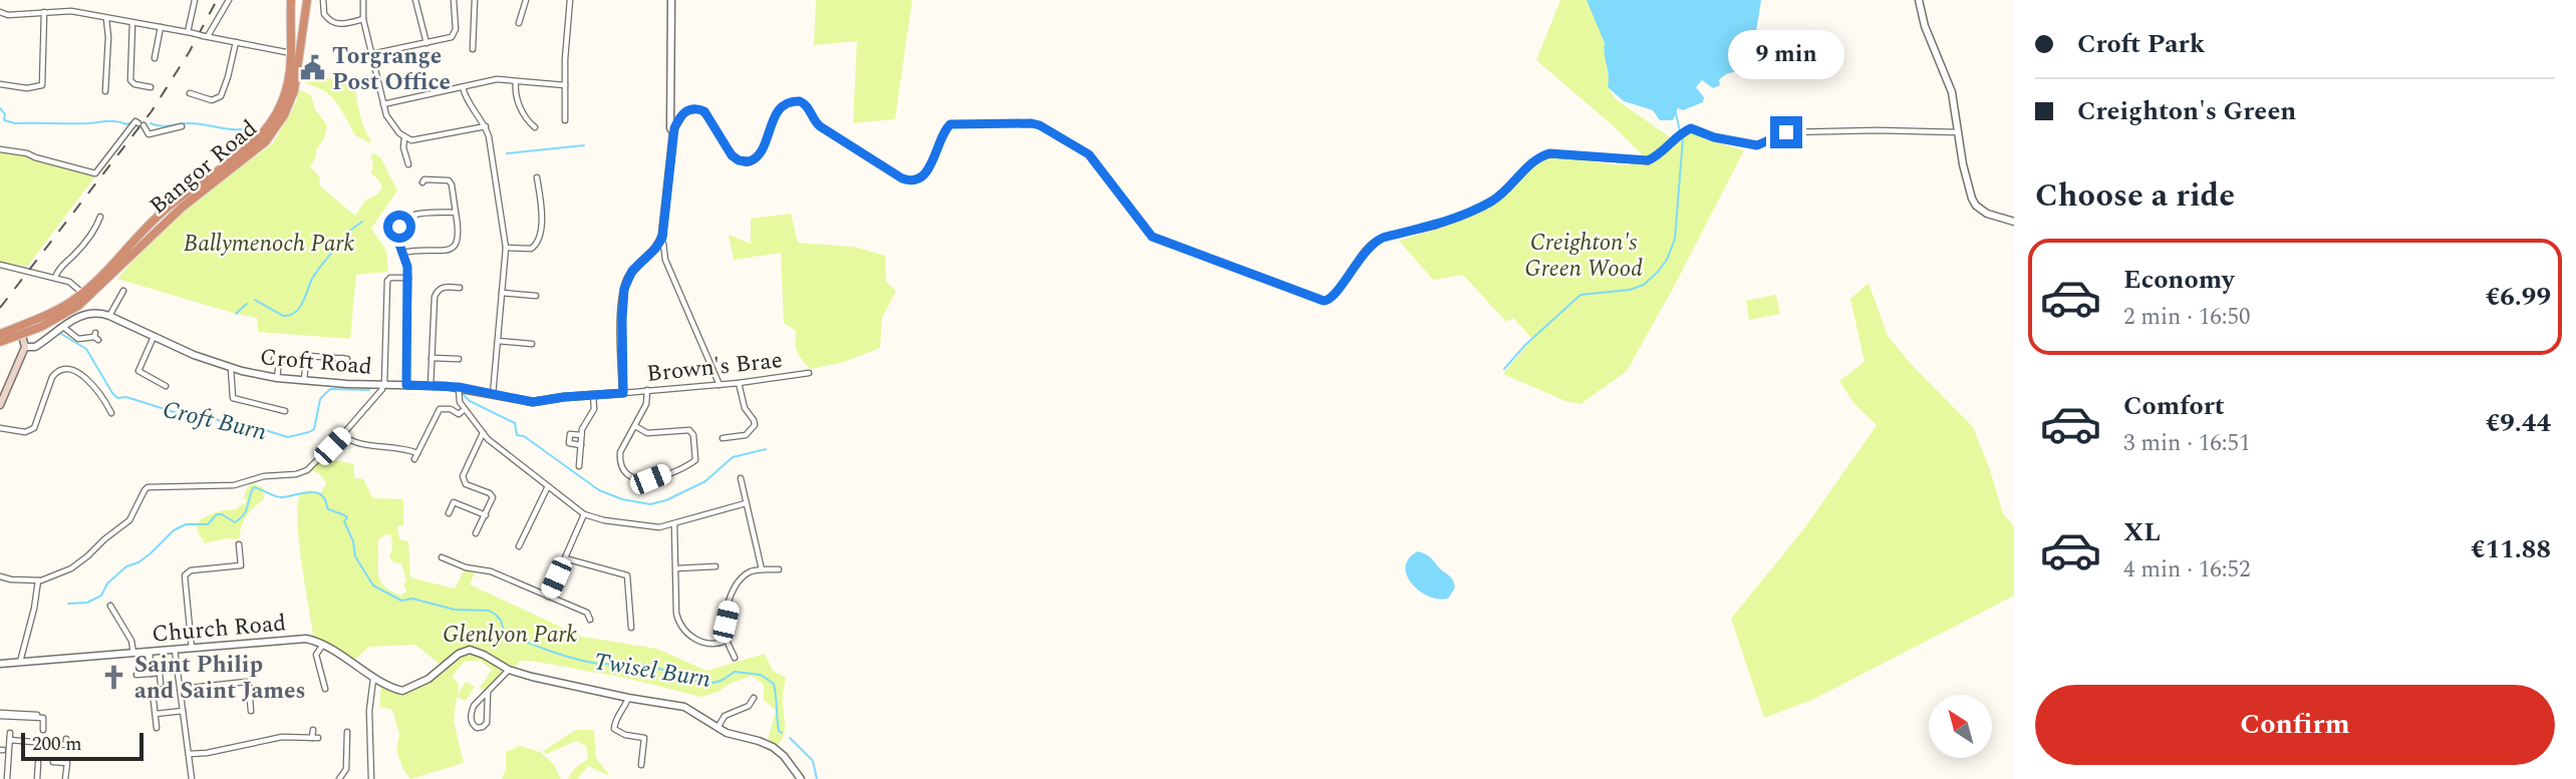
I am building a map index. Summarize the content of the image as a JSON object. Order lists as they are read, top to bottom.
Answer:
{
  "streets": {
    "highway": ["Bangor Road"],
    "street": ["Croft Road", "Brown's Brae", "Church Road"]
  },
  "crossings": [
    ["Croft Road", "Brown's Brae"]
  ],
  "water": ["Croft Burn", "Twisel Burn"],
  "parks": ["Creighton's Green Wood", "Ballymenoch Park", "Glenlyon Park"],
  "places": {
    "public building": ["Torgrange Post Office"],
    "church": ["Saint Philip and Saint James"]
  },
  "scale_bar": "200 m",
  "north": "top left",
  "page": {
    "banner": ["Croft Park", "Creighton's Green"],
    "bubble": "9 min",
    "heading": "Choose a ride",
    "list": [
      {
        "name": "Economy",
        "note": "2 min · 16:50",
        "value": "€6.99"
      },
      {
        "name": "Comfort",
        "note": "3 min · 16:51",
        "value": "€9.44"
      },
      {
        "name": "XL",
        "note": "4 min · 16:52",
        "value": "€11.88"
      }
    ],
    "buttons": "Confirm",
    "scale": "200 m"
  }
}
